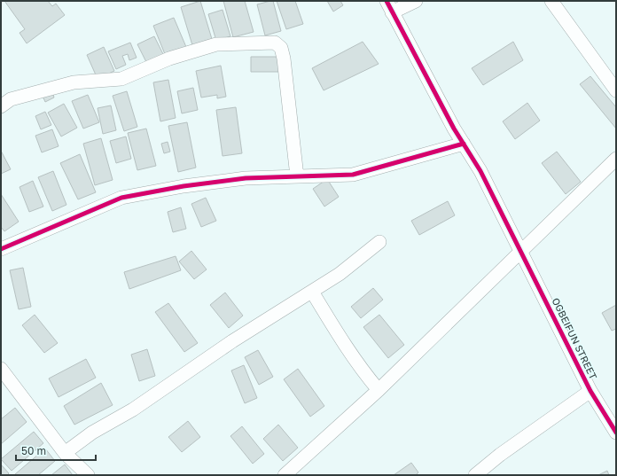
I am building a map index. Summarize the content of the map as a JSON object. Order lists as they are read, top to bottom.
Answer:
{
  "streets": {
    "street": ["OGBEIFUN STREET"]
  },
  "scale_bar": "50 m"
}
